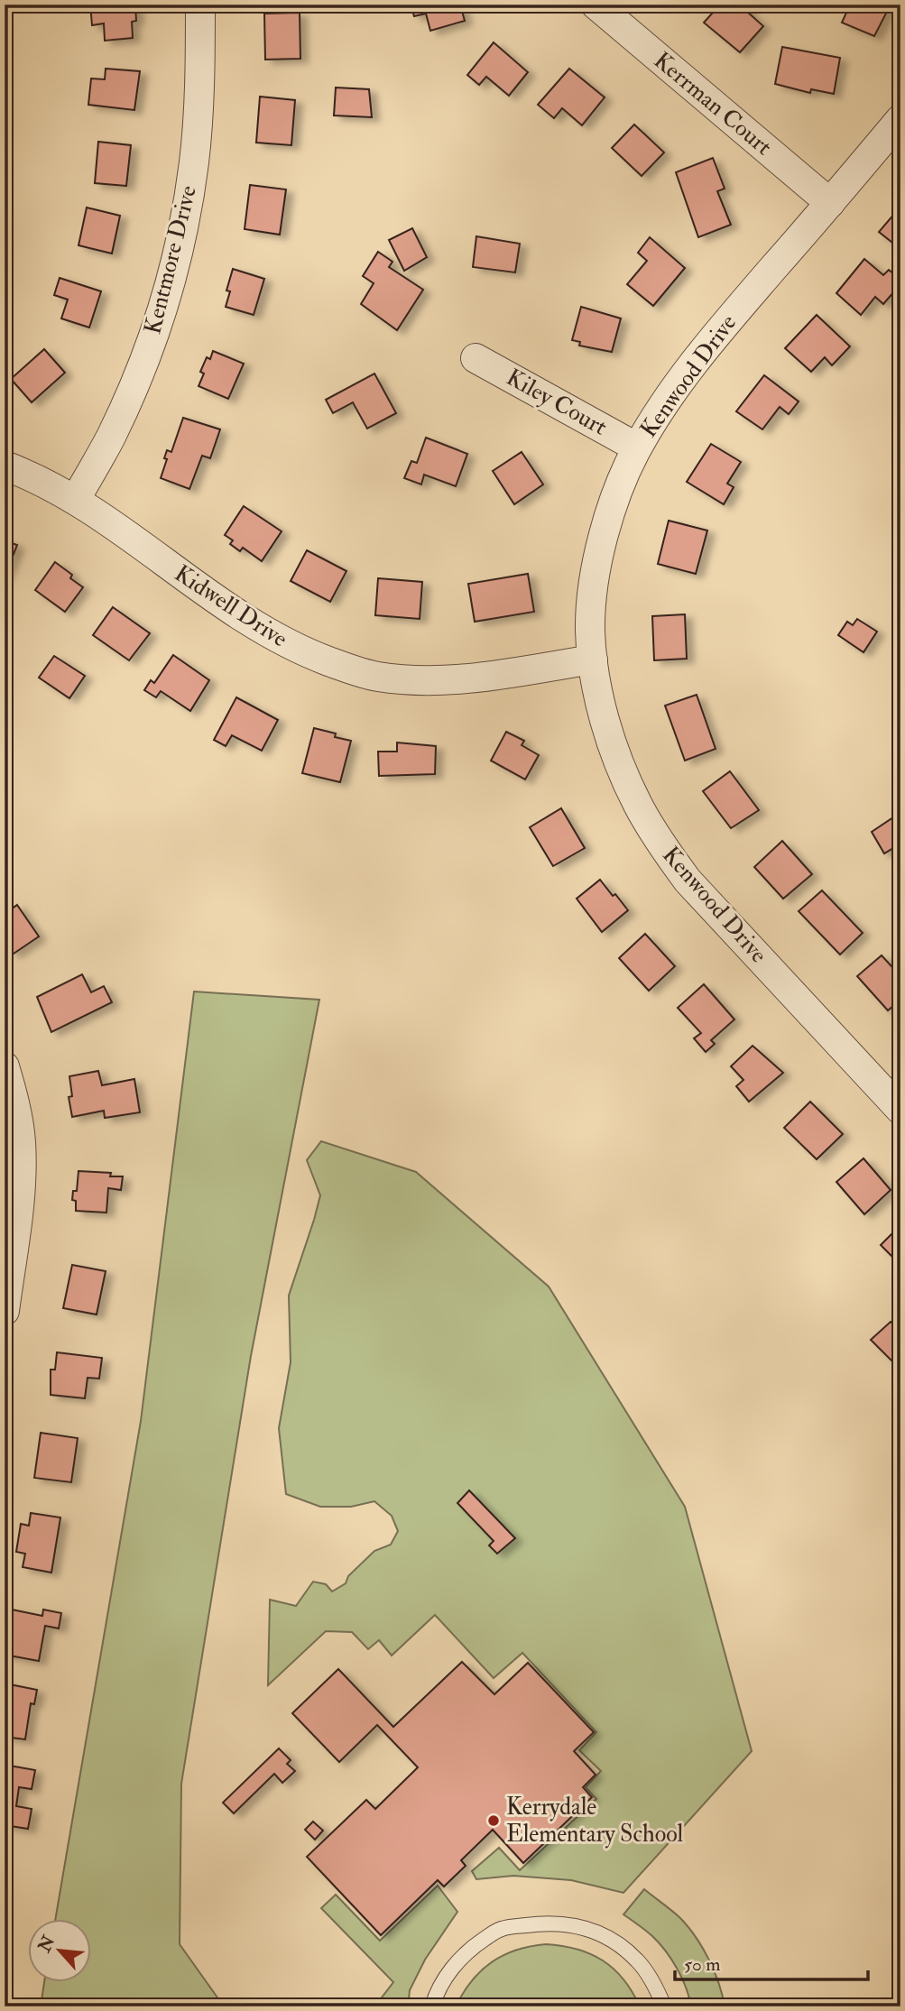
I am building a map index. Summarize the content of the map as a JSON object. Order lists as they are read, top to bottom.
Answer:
{
  "streets": {
    "street": [
      "Kerrman Court",
      "Kentmore Drive",
      "Kenwood Drive",
      "Kiley Court",
      "Kidwell Drive"
    ]
  },
  "crossings": [
    ["Kerrman Court", "Kenwood Drive"],
    ["Kentmore Drive", "Kidwell Drive"],
    ["Kenwood Drive", "Kiley Court"],
    ["Kenwood Drive", "Kidwell Drive"]
  ],
  "places": ["Kerrydale Elementary School"],
  "scale_bar": "50 m",
  "north": "top left"
}
